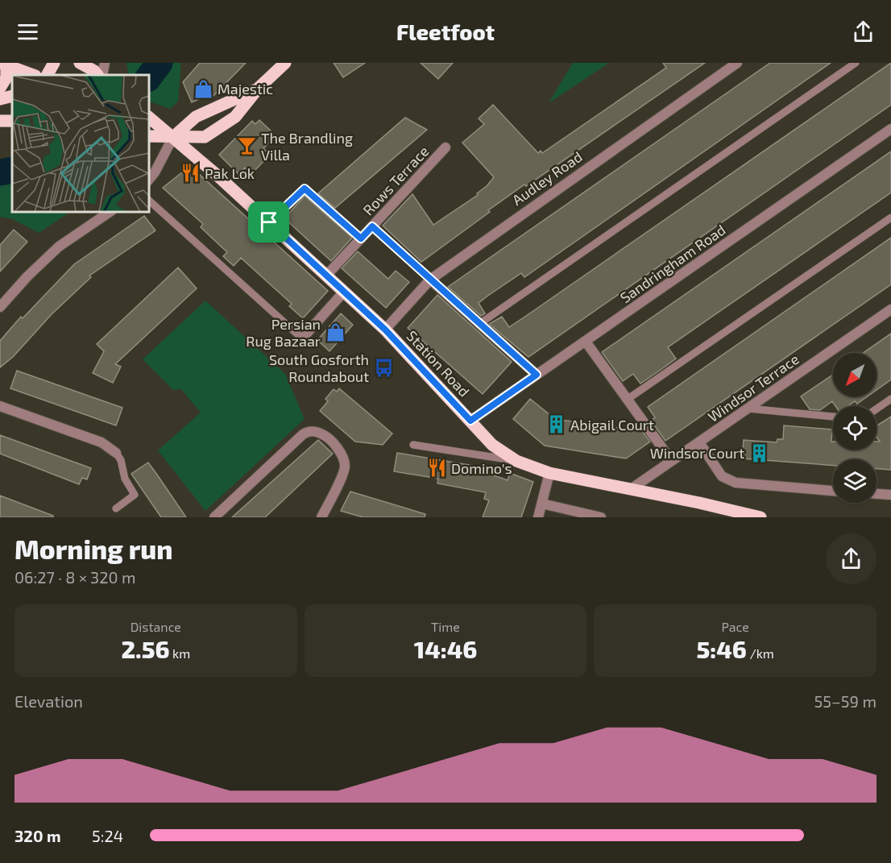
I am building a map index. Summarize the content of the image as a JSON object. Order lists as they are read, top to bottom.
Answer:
{
  "streets": {
    "main road": ["Station Road"],
    "street": [
      "Audley Road",
      "Rows Terrace",
      "Sandringham Road",
      "Windsor Terrace"
    ]
  },
  "crossings": [
    ["Audley Road", "Station Road"],
    ["Rows Terrace", "Station Road"],
    ["Sandringham Road", "Station Road"],
    ["Station Road", "Windsor Terrace"]
  ],
  "places": {
    "shop": ["Majestic", "Persian Rug Bazaar"],
    "bar": ["The Brandling Villa"],
    "restaurant": ["Pak Lok", "Domino's"],
    "bus stop": ["South Gosforth Roundabout"],
    "building": ["Abigail Court", "Windsor Court"]
  },
  "north": "bottom left",
  "page": {
    "header": "Fleetfoot",
    "heading": ["Morning run", "06:27 · 8 × 320 m"],
    "stats": [
      ["Distance", "2.56 km"],
      ["Time", "14:46"],
      ["Pace", "5:46 /km"]
    ],
    "chart": ["Elevation", "55–59 m"],
    "list": [
      {
        "name": "320 m",
        "note": "5:24"
      }
    ]
  }
}
